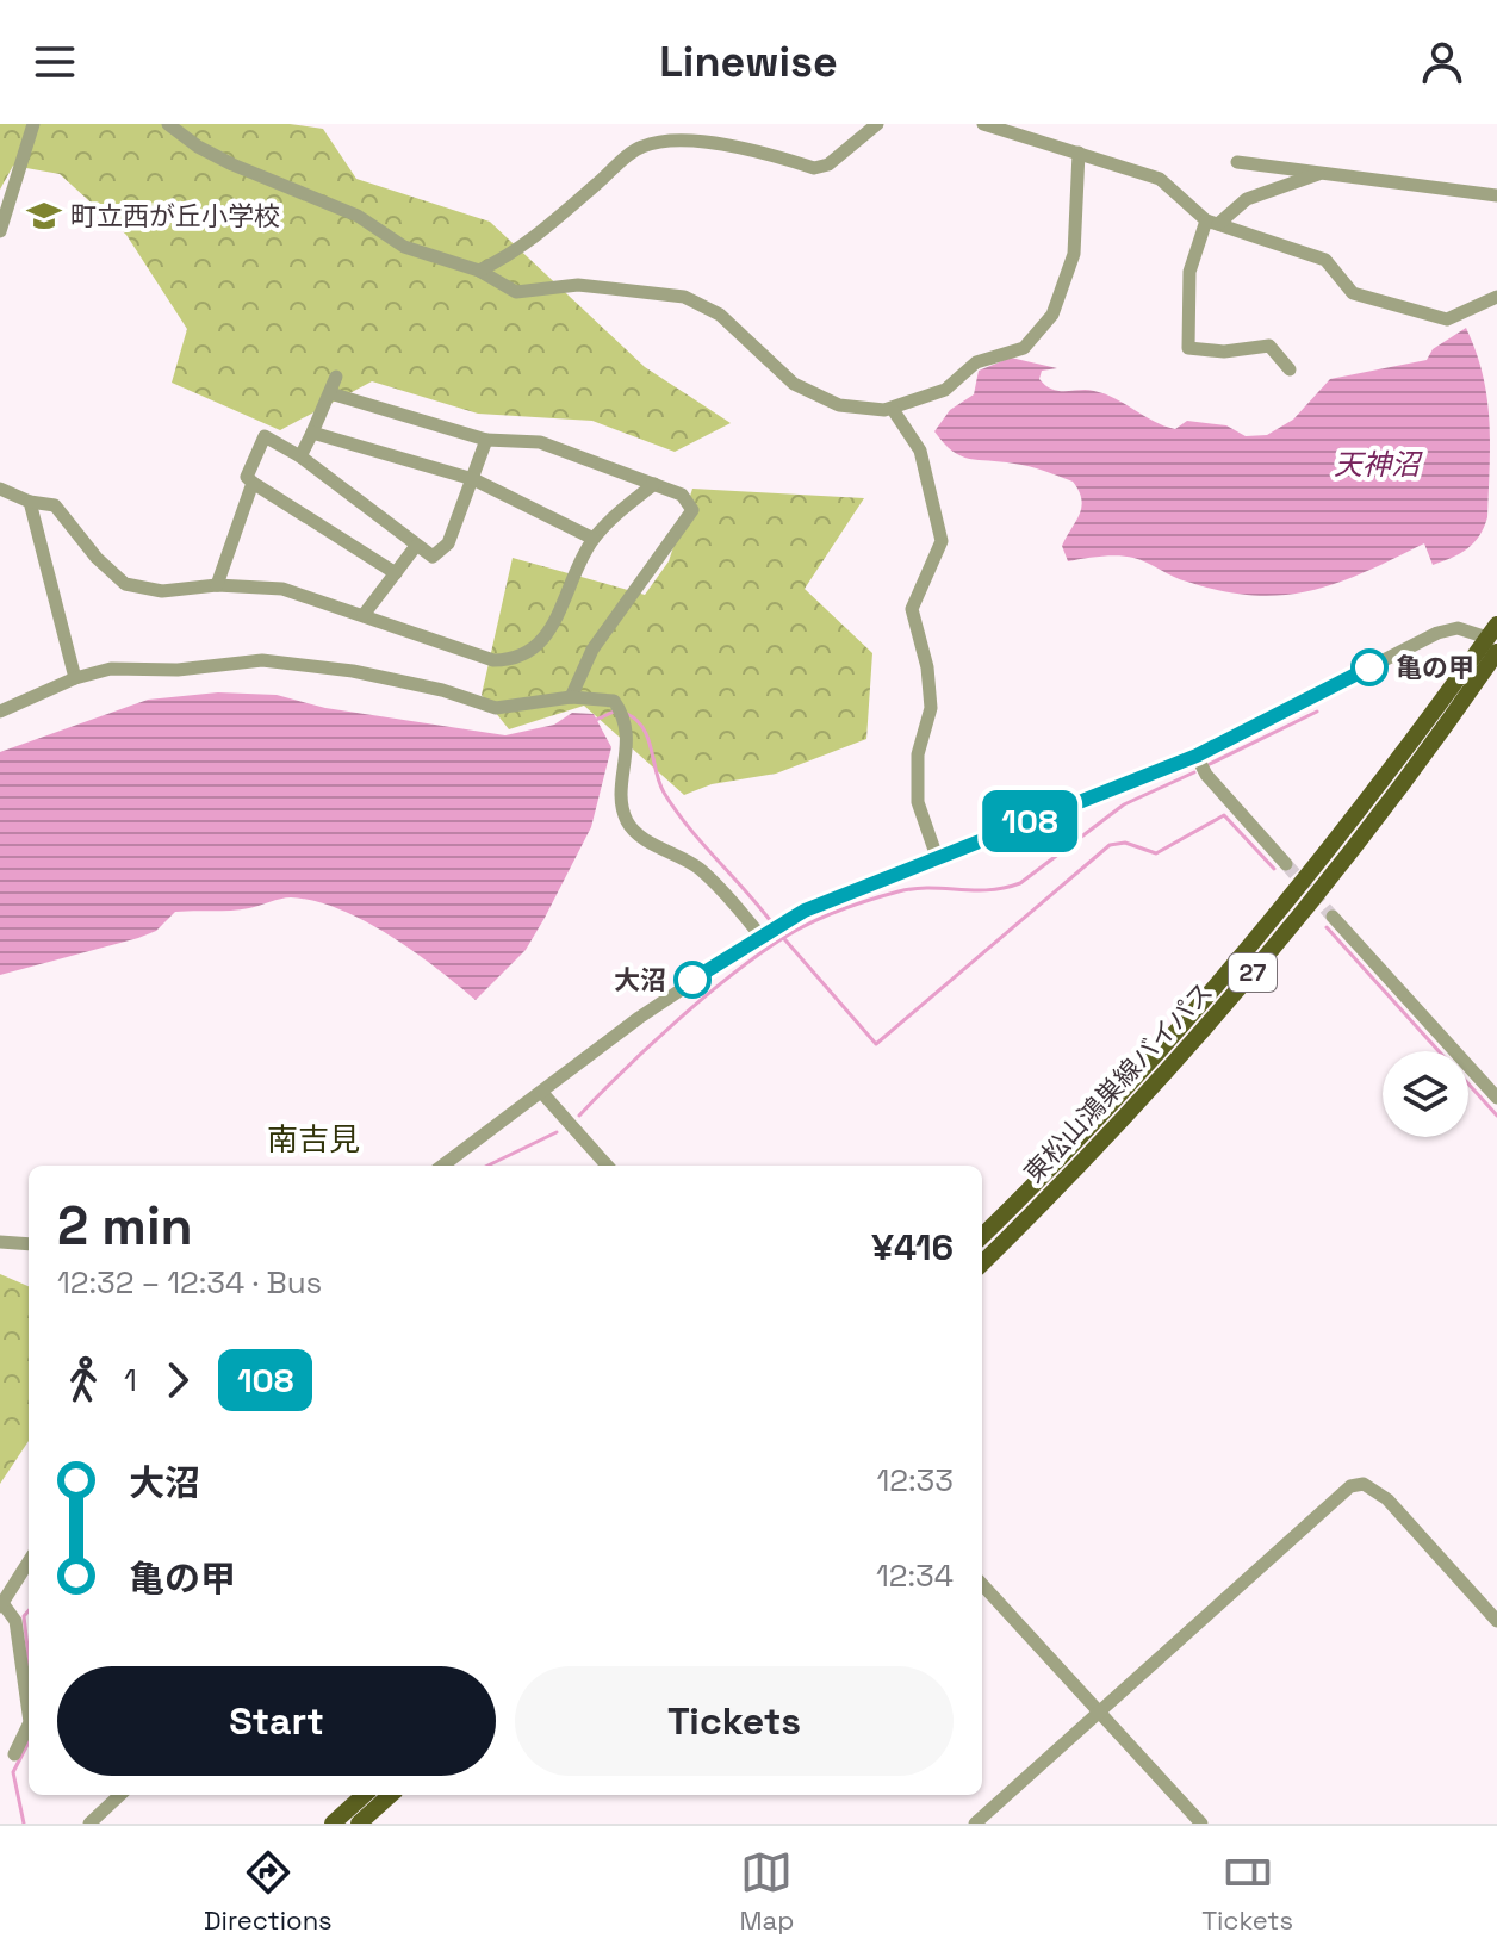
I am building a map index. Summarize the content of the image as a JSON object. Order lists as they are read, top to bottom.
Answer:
{
  "streets": {
    "main road": ["27", "東松山鴻巣線バイパス"]
  },
  "districts": ["南吉見"],
  "water": ["天神沼"],
  "places": {
    "school or university": ["町立西が丘小学校"],
    "other": ["亀の甲", "大沼"]
  },
  "lines": ["bus line 108"],
  "page": {
    "header": "Linewise",
    "on_map": "108",
    "heading": ["2 min", "12:32 – 12:34 · Bus", "¥416"],
    "legs": ["1", "108"],
    "list": [
      {
        "name": "大沼",
        "value": "12:33"
      },
      {
        "name": "亀の甲",
        "value": "12:34"
      }
    ],
    "buttons": ["Start", "Tickets"],
    "tabs": ["Directions", "Map", "Tickets"]
  }
}
